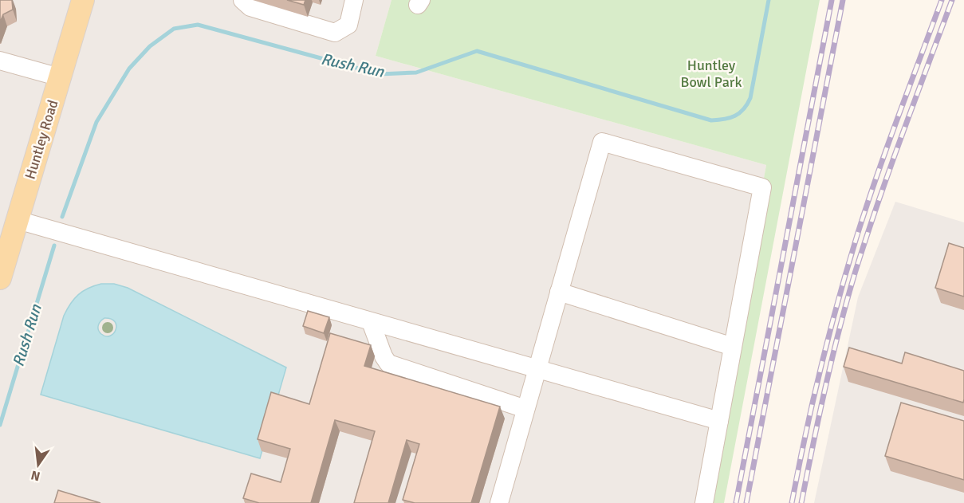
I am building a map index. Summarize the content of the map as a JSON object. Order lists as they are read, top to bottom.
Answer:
{
  "streets": {
    "main road": ["Huntley Road"]
  },
  "water": ["Rush Run"],
  "parks": ["Huntley Bowl Park"],
  "north": "bottom"
}
